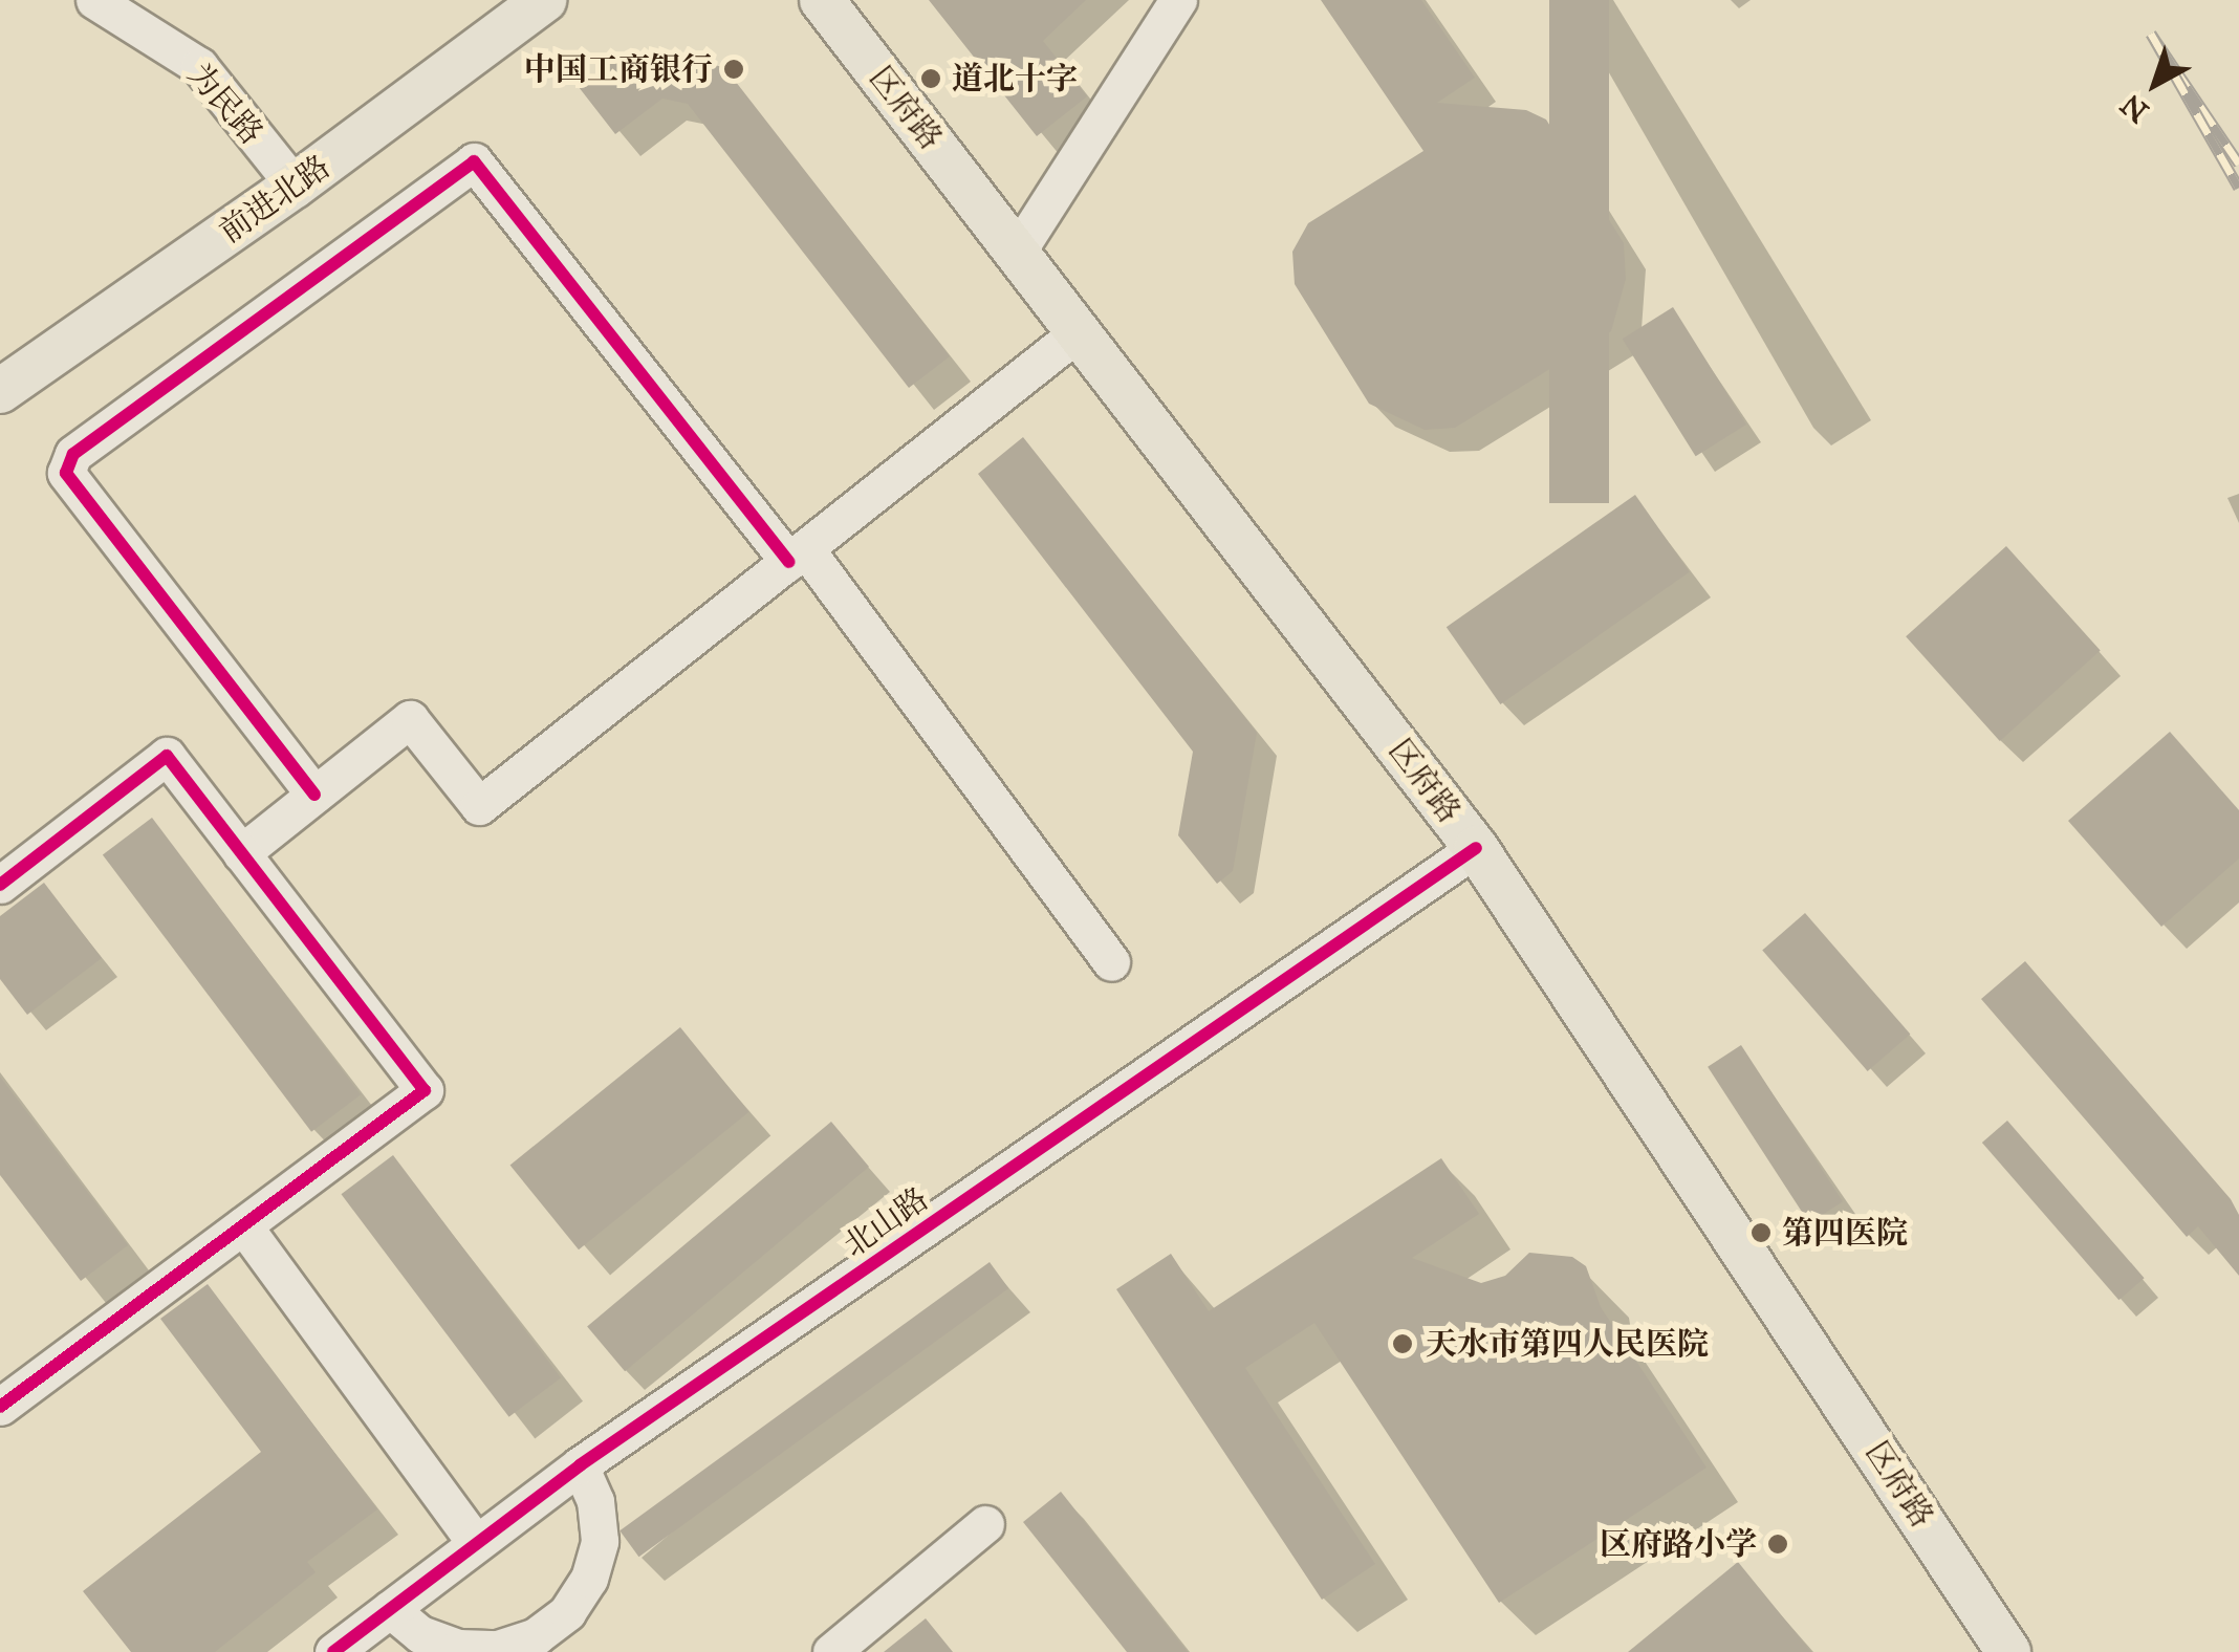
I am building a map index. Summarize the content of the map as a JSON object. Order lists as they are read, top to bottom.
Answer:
{
  "streets": {
    "main road": ["区府路", "前进北路"],
    "street": ["为民路", "北山路"]
  },
  "crossings": [
    ["为民路", "前进北路"],
    ["区府路", "北山路"]
  ],
  "places": [
    "中国工商银行",
    "道北十字",
    "第四医院",
    "天水市第四人民医院",
    "区府路小学"
  ],
  "north": "bottom left"
}
